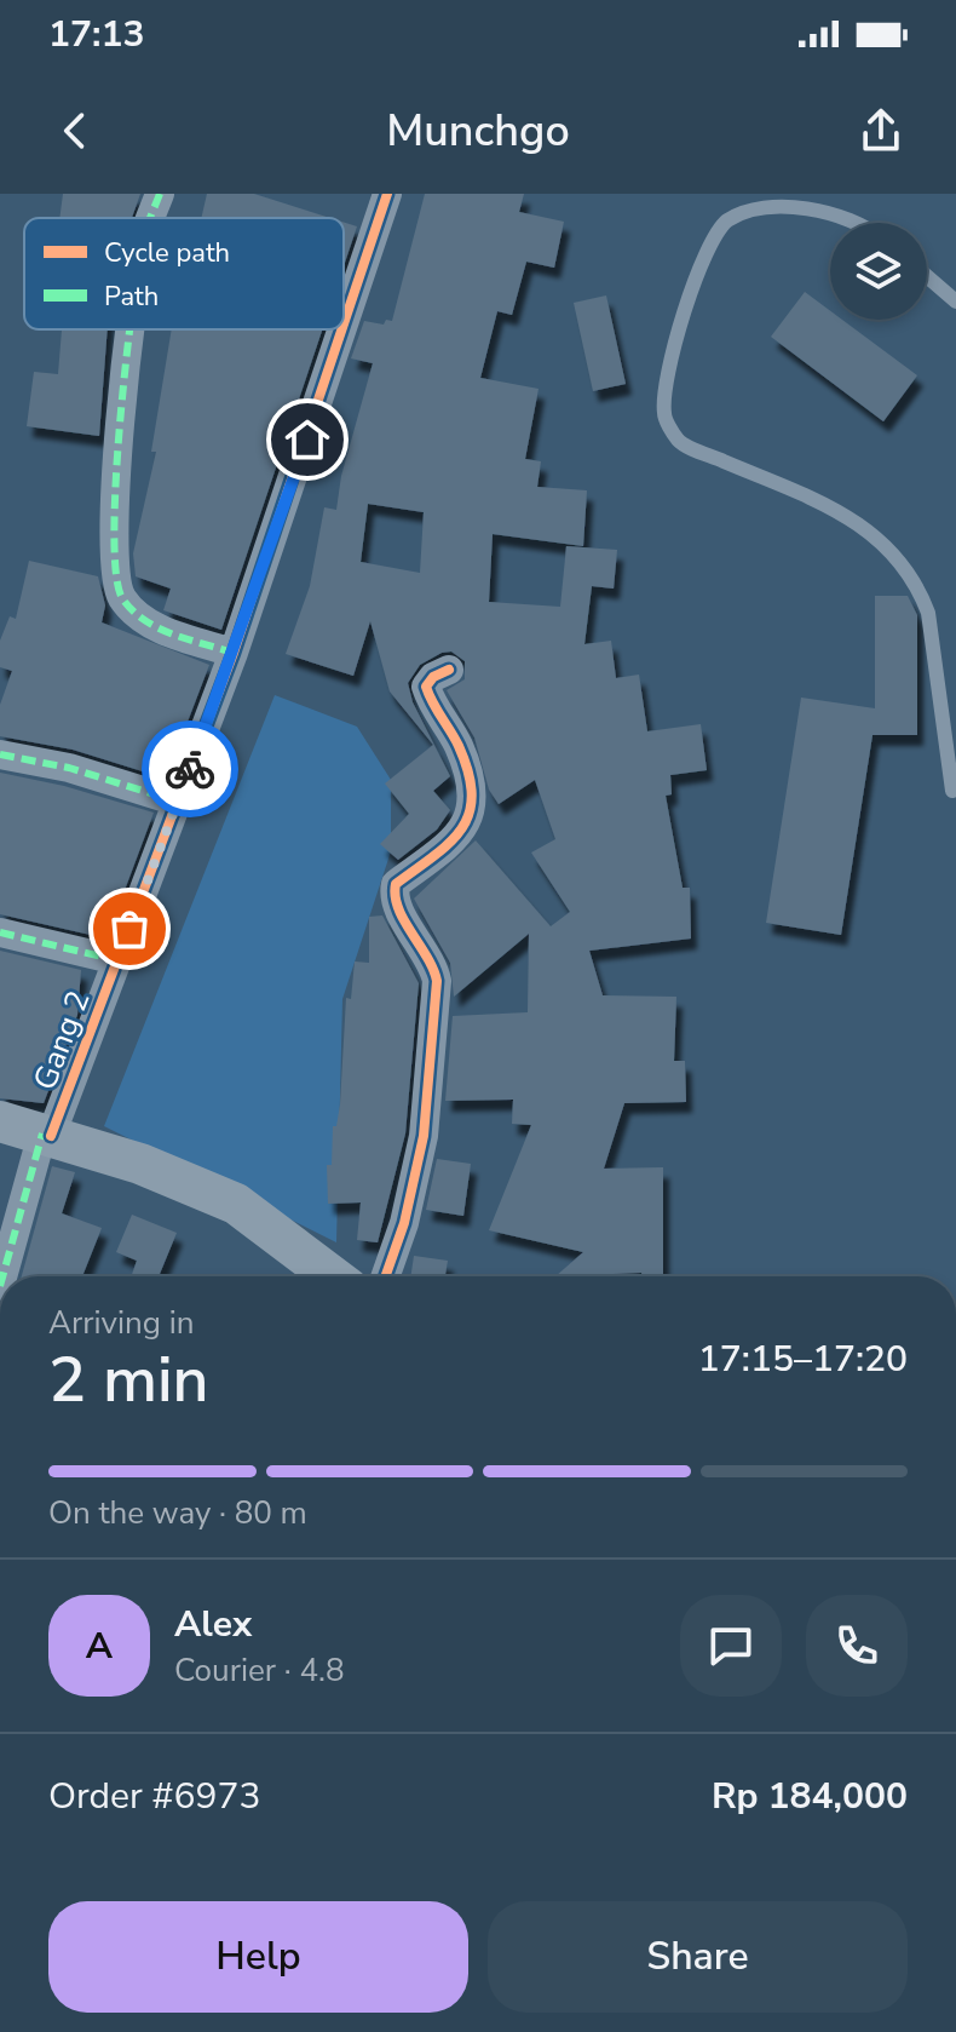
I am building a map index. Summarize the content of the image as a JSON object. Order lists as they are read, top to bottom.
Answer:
{
  "streets": {
    "street": ["Gang 2"]
  },
  "legend": ["Cycle path", "Path"],
  "page": {
    "status": "17:13",
    "header": "Munchgo",
    "heading": ["2 min", "Arriving in", "17:15–17:20"],
    "panel": [
      "Alex",
      "Courier · 4.8",
      "Order #6973",
      "Rp 184,000"
    ],
    "bar": "On the way · 80 m",
    "round": "A",
    "buttons": ["Help", "Share"]
  }
}
